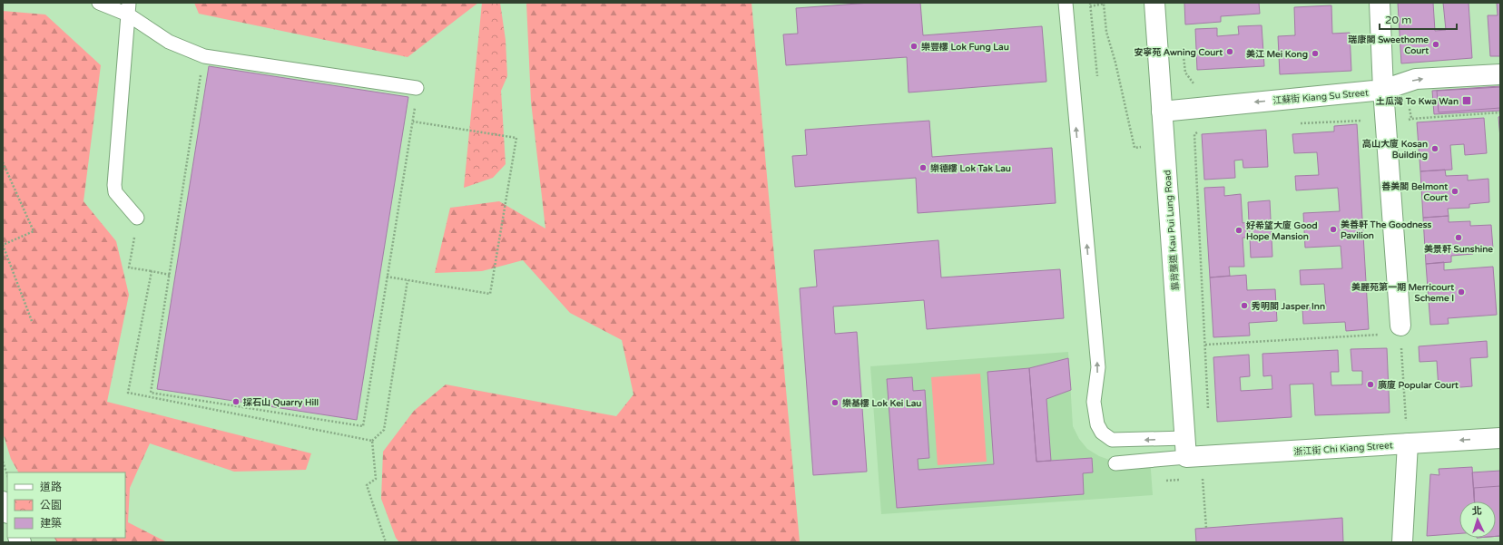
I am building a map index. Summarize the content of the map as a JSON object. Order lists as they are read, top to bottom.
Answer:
{
  "streets": {
    "street": ["江蘇街 Kiang Su Street", "靠背壟道 Kau Pui Lung Road", "浙江街 Chi Kiang Street"]
  },
  "crossings": [
    ["江蘇街 Kiang Su Street", "靠背壟道 Kau Pui Lung Road"],
    ["靠背壟道 Kau Pui Lung Road", "浙江街 Chi Kiang Street"]
  ],
  "places": {
    "other": [
      "瑞康閣 Sweethome Court",
      "樂豐樓 Lok Fung Lau",
      "安寧苑 Awning Court",
      "美江 Mei Kong",
      "高山大廈 Kosan Building",
      "樂德樓 Lok Tak Lau",
      "善美閣 Belmont Court",
      "美善軒 The Goodness Pavilion",
      "好希望大廈 Good Hope Mansion",
      "美景軒 Sunshine",
      "美麗苑第一期 Merricourt Scheme I",
      "秀明閣 Jasper Inn",
      "廣廈 Popular Court",
      "採石山 Quarry Hill",
      "樂基樓 Lok Kei Lau"
    ],
    "transit": ["土瓜灣 To Kwa Wan"]
  },
  "legend": ["道路", "公園", "建築"],
  "scale_bar": "20 m",
  "north": "top"
}
